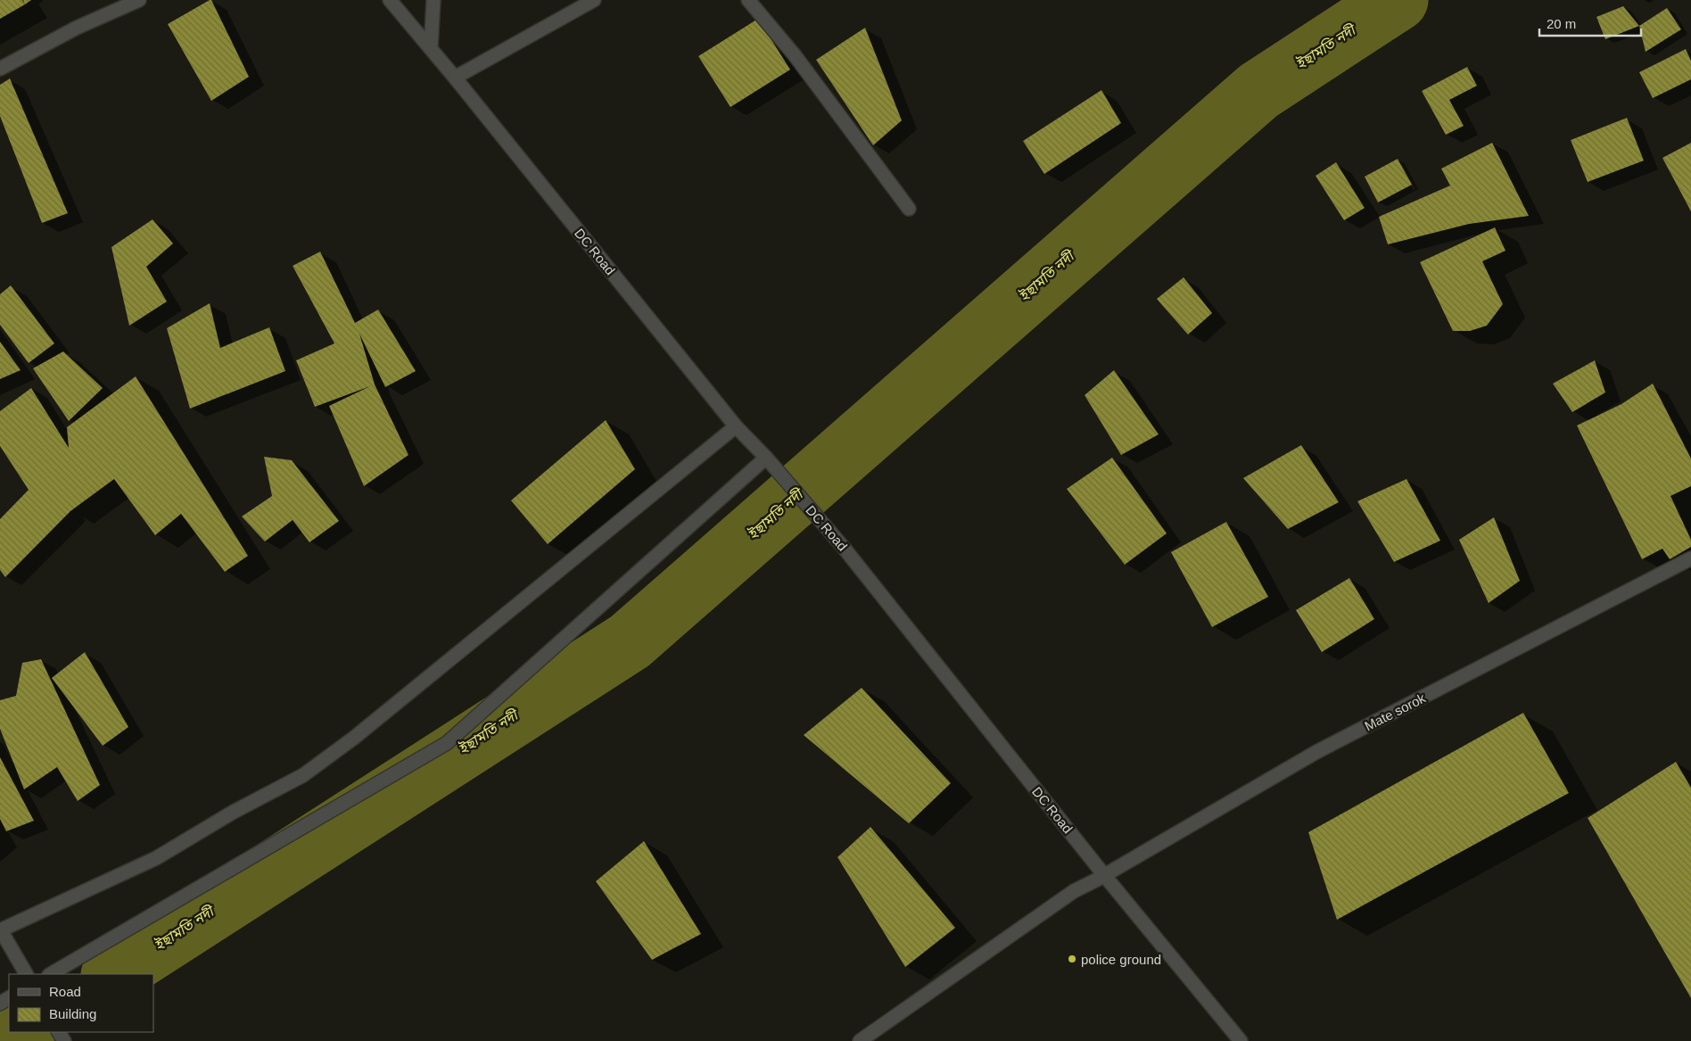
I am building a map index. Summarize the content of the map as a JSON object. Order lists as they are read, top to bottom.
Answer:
{
  "streets": {
    "street": ["DC Road", "Mate sorok"]
  },
  "crossings": [
    ["DC Road", "Mate sorok"]
  ],
  "water": ["ইছামতি নদী"],
  "places": ["police ground"],
  "legend": ["Road", "Building"],
  "scale_bar": "20 m"
}
